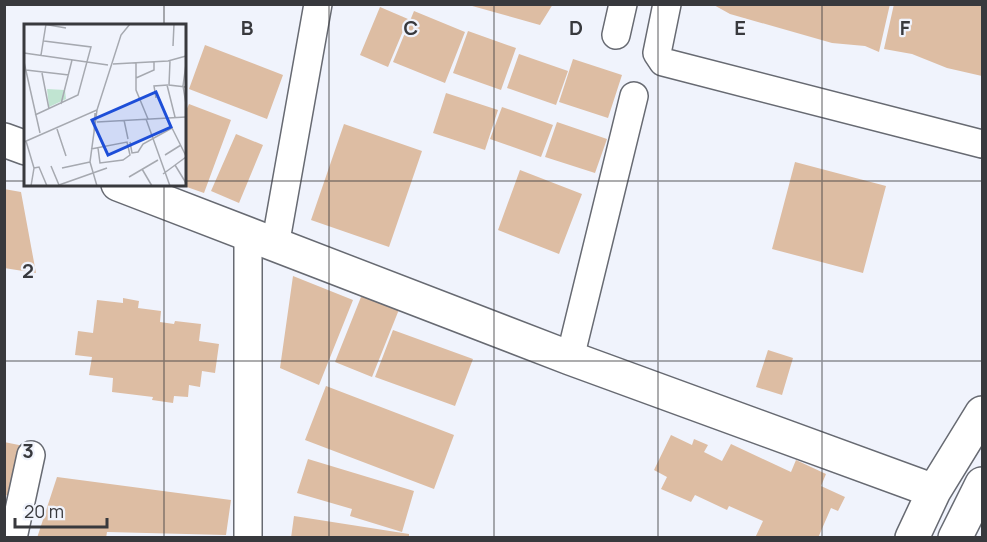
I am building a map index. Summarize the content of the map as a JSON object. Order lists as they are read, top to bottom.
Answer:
{
  "scale_bar": "20 m",
  "grid": {
    "columns": [
      "B",
      "C",
      "D",
      "E",
      "F"
    ],
    "rows": ["2", "3"]
  }
}
